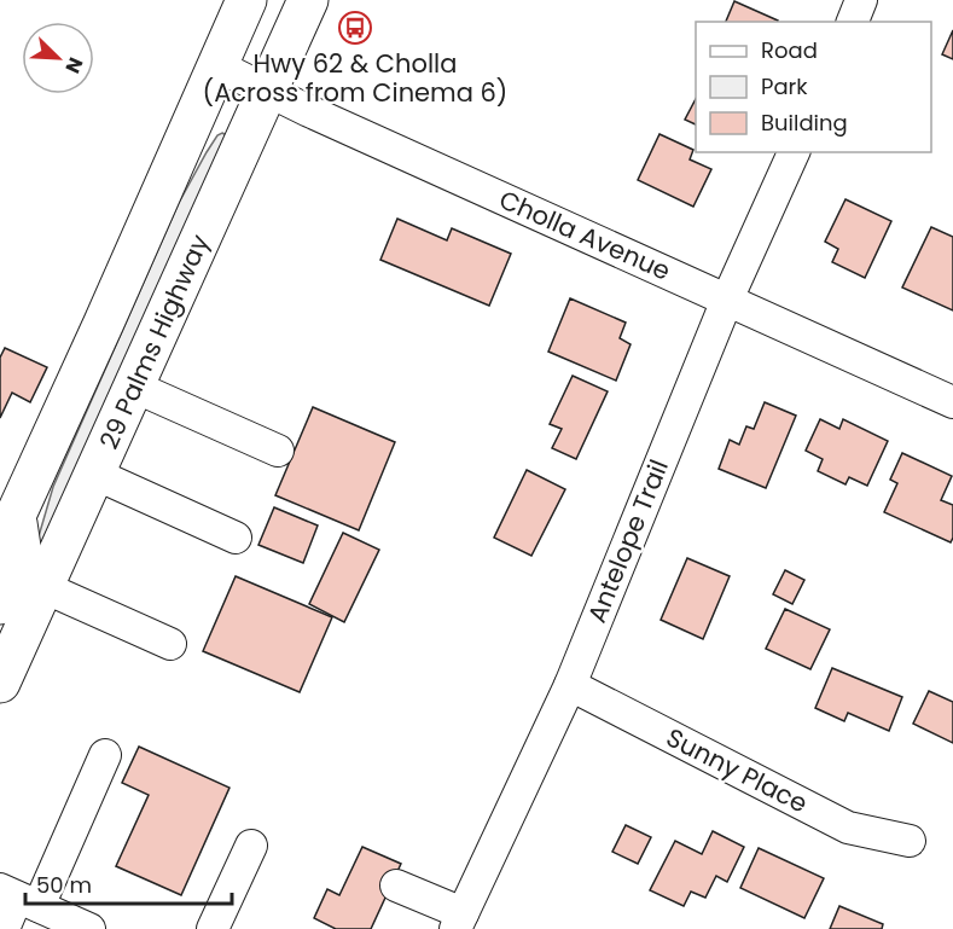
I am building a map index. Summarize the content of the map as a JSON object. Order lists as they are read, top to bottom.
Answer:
{
  "streets": {
    "main road": ["29 Palms Highway"],
    "street": ["Cholla Avenue", "Antelope Trail", "Sunny Place"]
  },
  "crossings": [
    ["Cholla Avenue", "29 Palms Highway"],
    ["Cholla Avenue", "Antelope Trail"],
    ["Antelope Trail", "Sunny Place"]
  ],
  "places": {
    "bus stop": ["Hwy 62 & Cholla (Across from Cinema 6)"]
  },
  "legend": ["Road", "Park", "Building"],
  "scale_bar": "50 m",
  "north": "bottom right"
}
